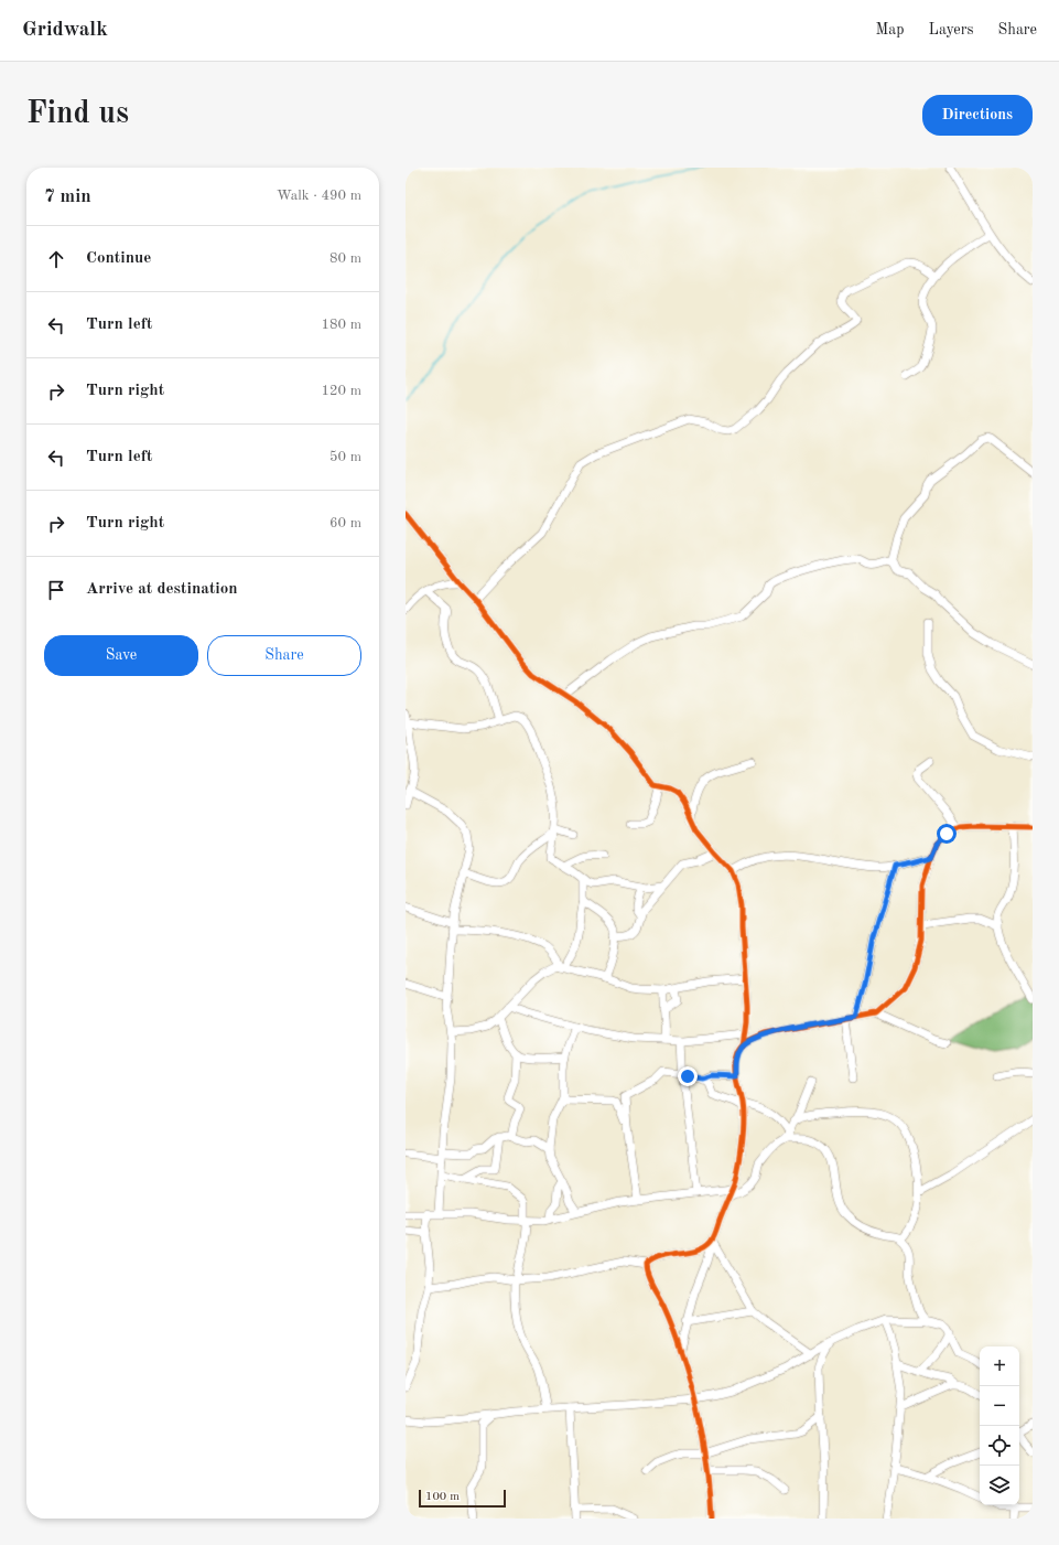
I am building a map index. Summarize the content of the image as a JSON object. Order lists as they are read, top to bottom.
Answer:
{
  "scale_bar": "100 m",
  "page": {
    "header": "Gridwalk",
    "nav": ["Map", "Layers", "Share"],
    "buttons": [
      "Directions",
      ["Save", "Share"]
    ],
    "title": "Find us",
    "heading": ["7 min", "Walk · 490 m"],
    "list": [
      ["Continue", "80 m"],
      ["Turn left", "180 m"],
      ["Turn right", "120 m"],
      ["Turn left", "50 m"],
      ["Turn right", "60 m"],
      "Arrive at destination"
    ],
    "map_buttons": ["+", "−"],
    "scale": "100 m"
  }
}
